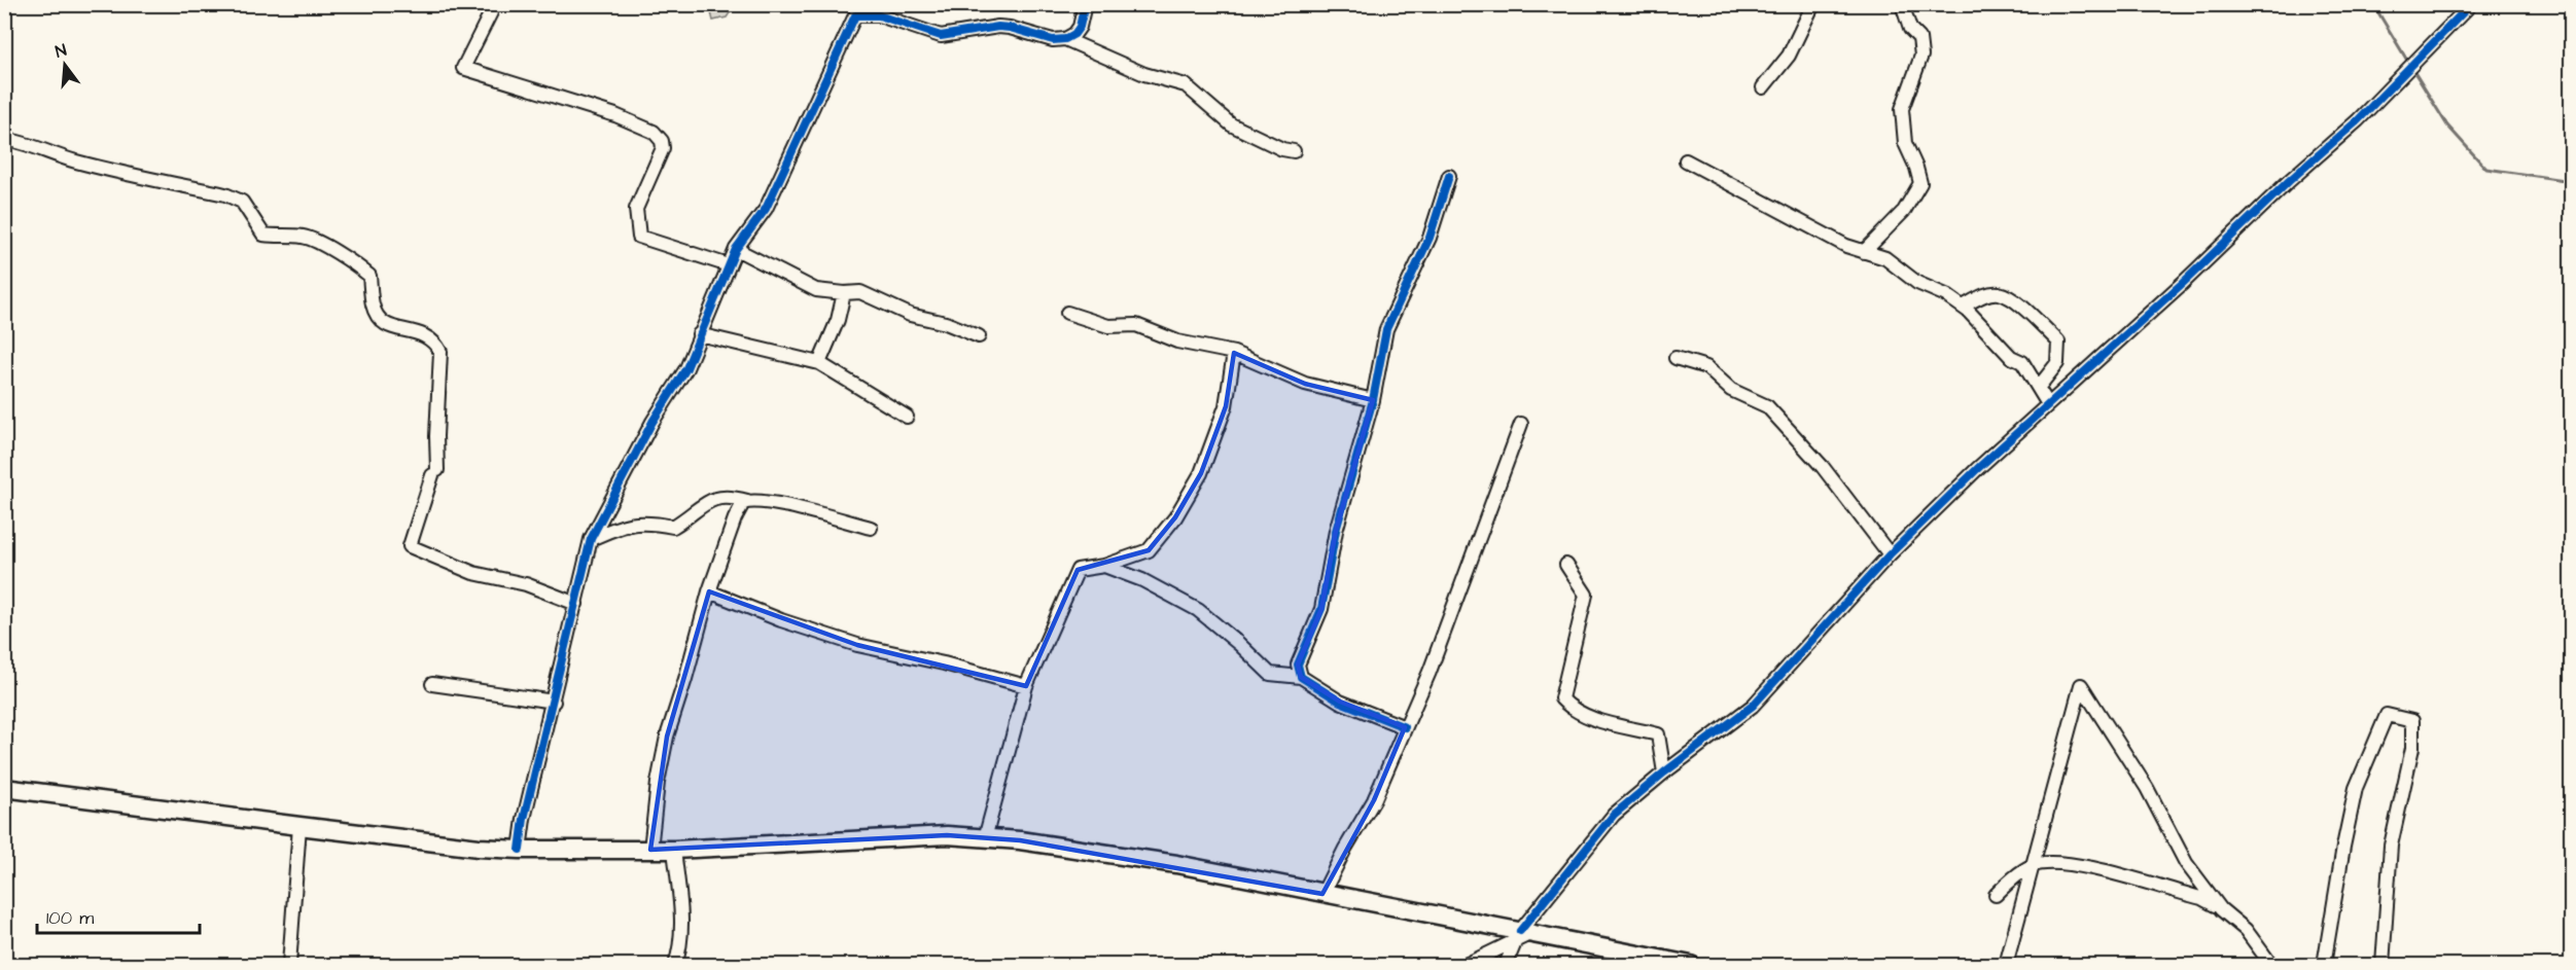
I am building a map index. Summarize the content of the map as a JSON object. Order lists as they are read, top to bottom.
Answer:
{
  "scale_bar": "100 m",
  "north": "top"
}
